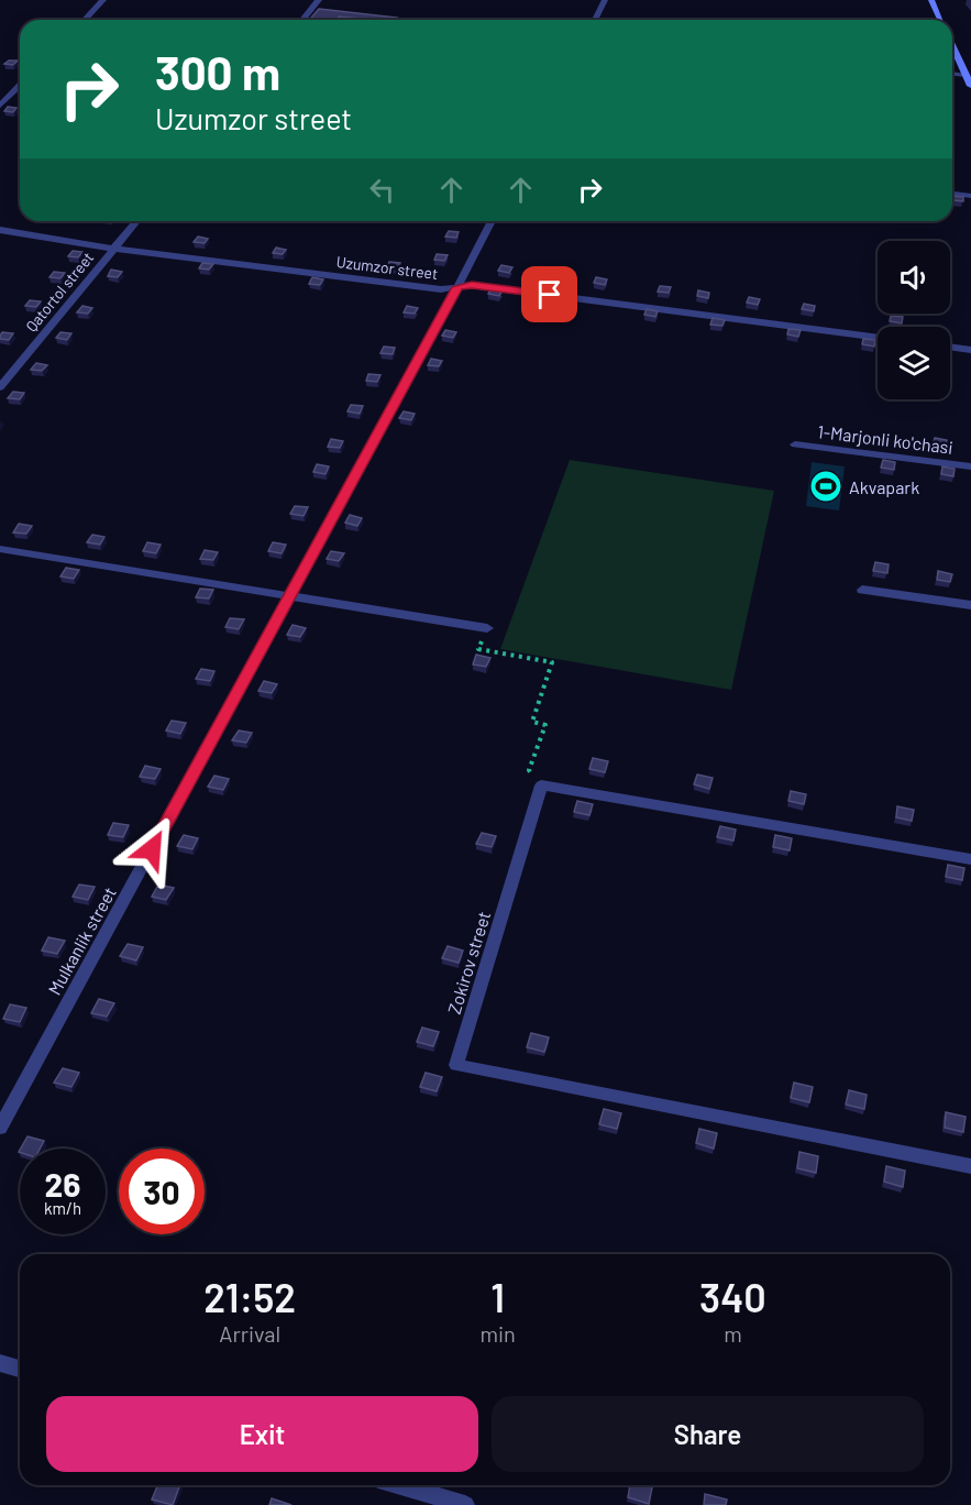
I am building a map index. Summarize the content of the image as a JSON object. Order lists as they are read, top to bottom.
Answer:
{
  "streets": {
    "street": [
      "Uzumzor street",
      "Qatortol street",
      "1-Marjonli ko'chasi",
      "Mulkanlik street",
      "Zokirov street"
    ]
  },
  "crossings": [
    ["Uzumzor street", "Qatortol street"],
    ["Uzumzor street", "Mulkanlik street"]
  ],
  "places": {
    "sports": ["Akvapark"]
  },
  "page": {
    "turn": ["300 m", "Uzumzor street"],
    "speed": "26 km/h",
    "limit": "30",
    "eta": [
      "21:52",
      "Arrival",
      "1",
      "min",
      "340",
      "m"
    ],
    "buttons": ["Exit", "Share"]
  }
}
